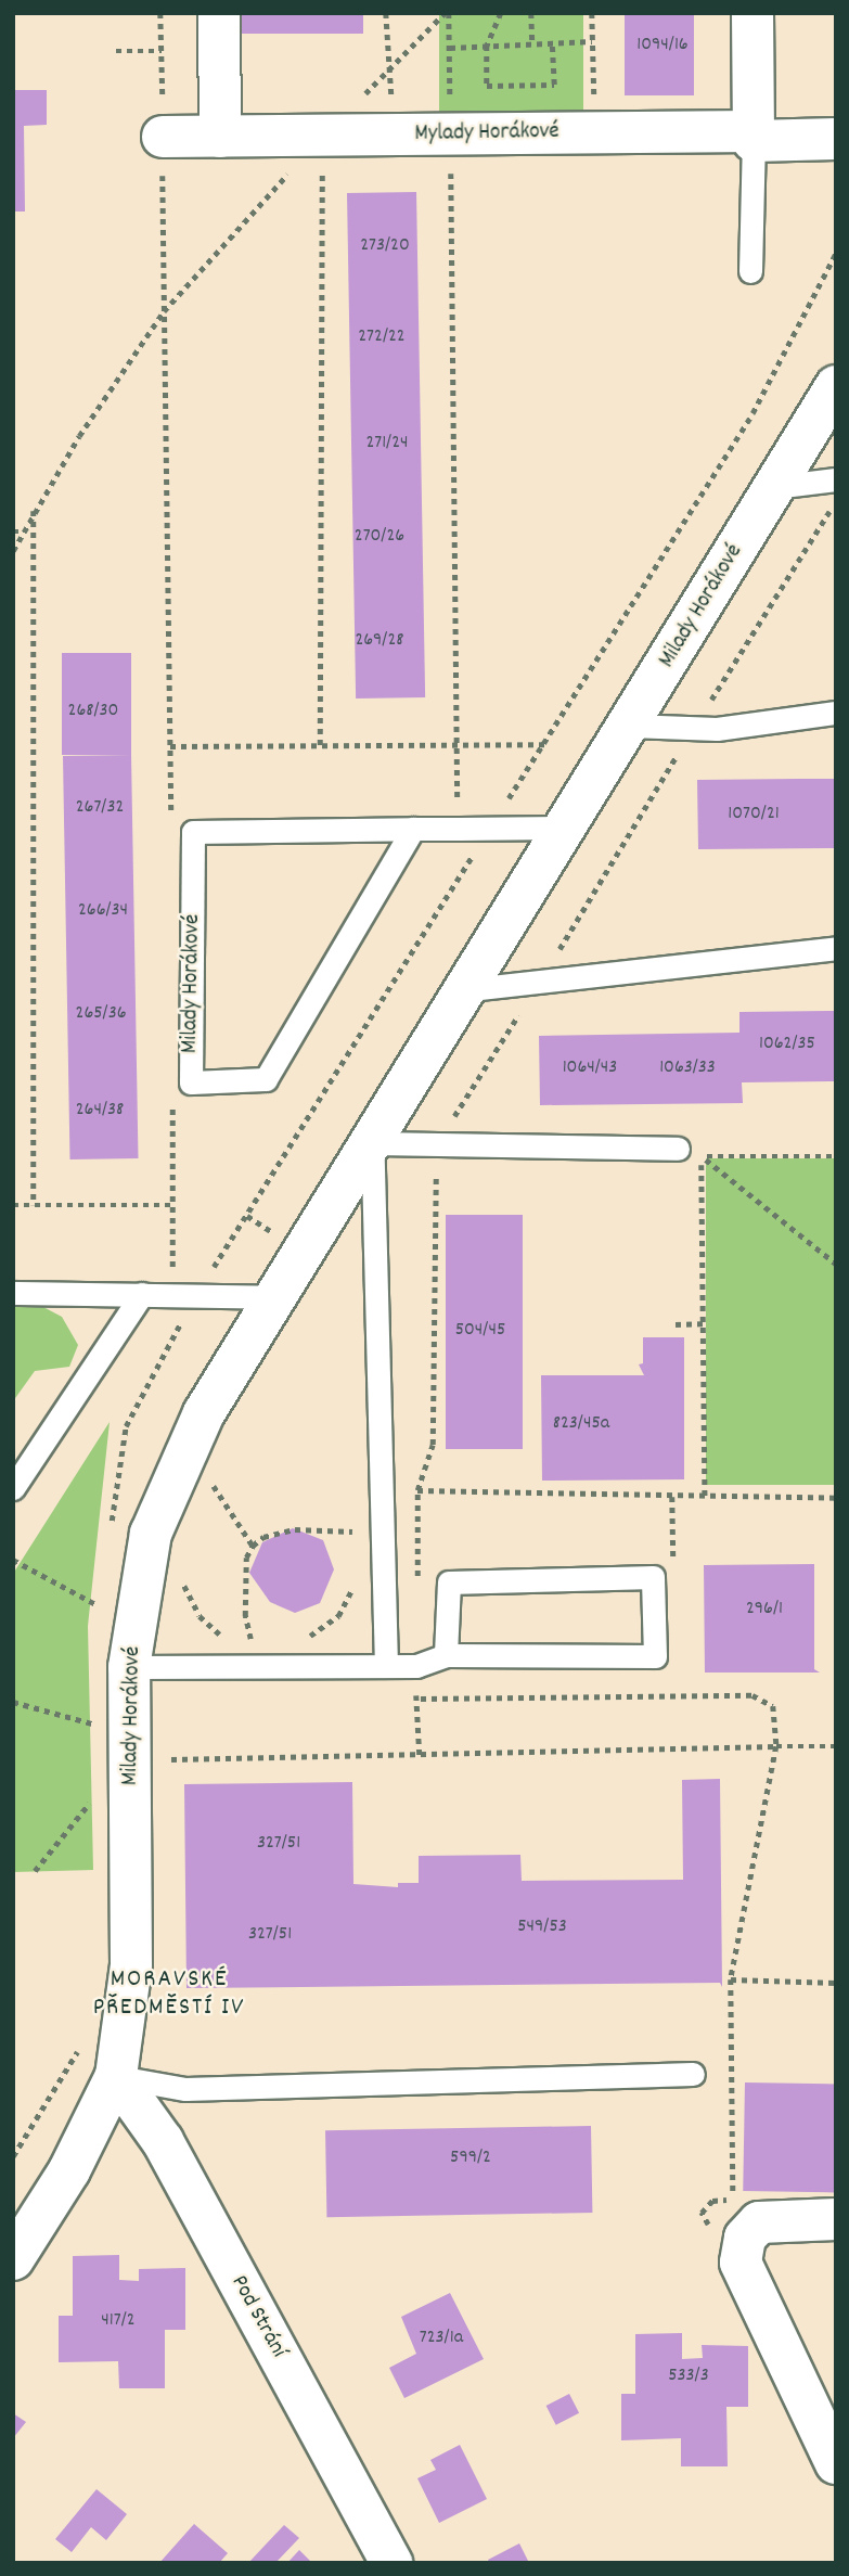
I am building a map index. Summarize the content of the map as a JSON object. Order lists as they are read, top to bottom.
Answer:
{
  "streets": {
    "street": ["Mylady Horákové", "Milady Horákové", "Pod Strání"]
  },
  "crossings": [
    ["Milady Horákové", "Pod Strání"]
  ],
  "districts": ["MORAVSKÉ PŘEDMĚSTÍ IV"],
  "house_numbers": [
    "1094/16",
    "273/20",
    "272/22",
    "271/24",
    "270/26",
    "269/28",
    "268/30",
    "267/32",
    "1070/21",
    "266/34",
    "265/36",
    "1062/35",
    "1064/43",
    "1063/33",
    "264/38",
    "504/45",
    "823/45a",
    "296/1",
    "327/51",
    "549/53",
    "327/51",
    "599/2",
    "417/2",
    "723/1a",
    "533/3"
  ]
}
